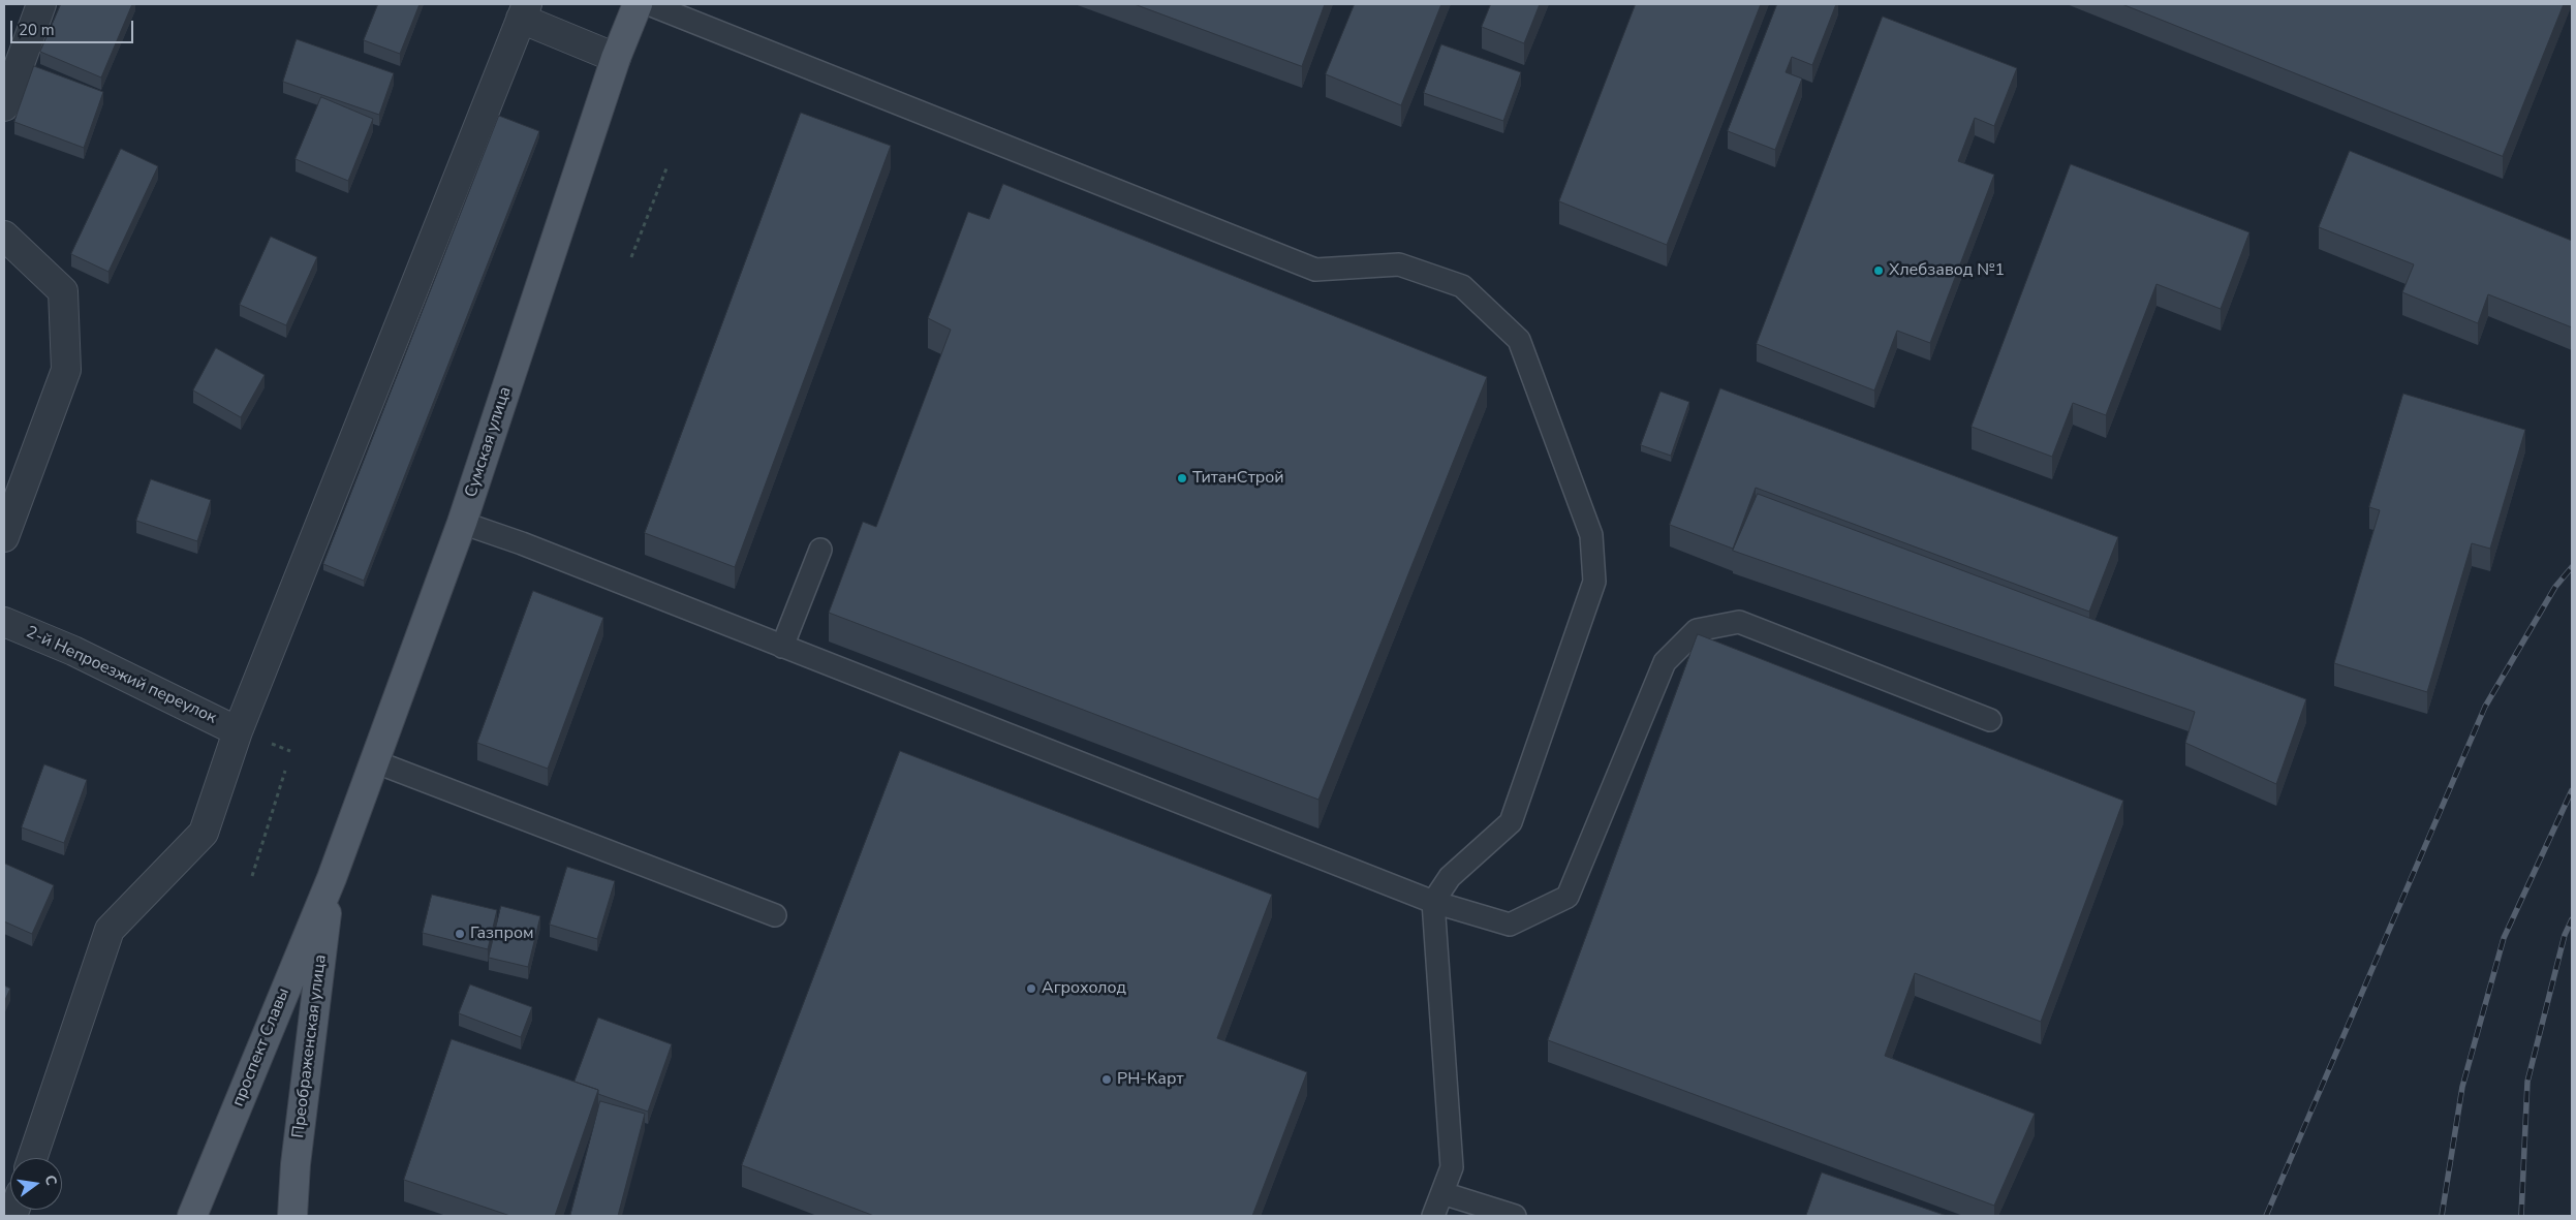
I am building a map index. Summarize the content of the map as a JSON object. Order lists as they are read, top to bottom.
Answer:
{
  "streets": {
    "main road": ["Сумская улица", "Преображенская улица", "проспект Славы"],
    "street": ["2-й Непроезжий переулок"]
  },
  "crossings": [
    ["Сумская улица", "Преображенская улица"],
    ["Сумская улица", "проспект Славы"],
    ["Преображенская улица", "проспект Славы"]
  ],
  "places": [
    "Хлебзавод №1",
    "ТитанСтрой",
    "Газпром",
    "Агрохолод",
    "РН-Карт"
  ],
  "scale_bar": "20 m",
  "north": "right"
}
